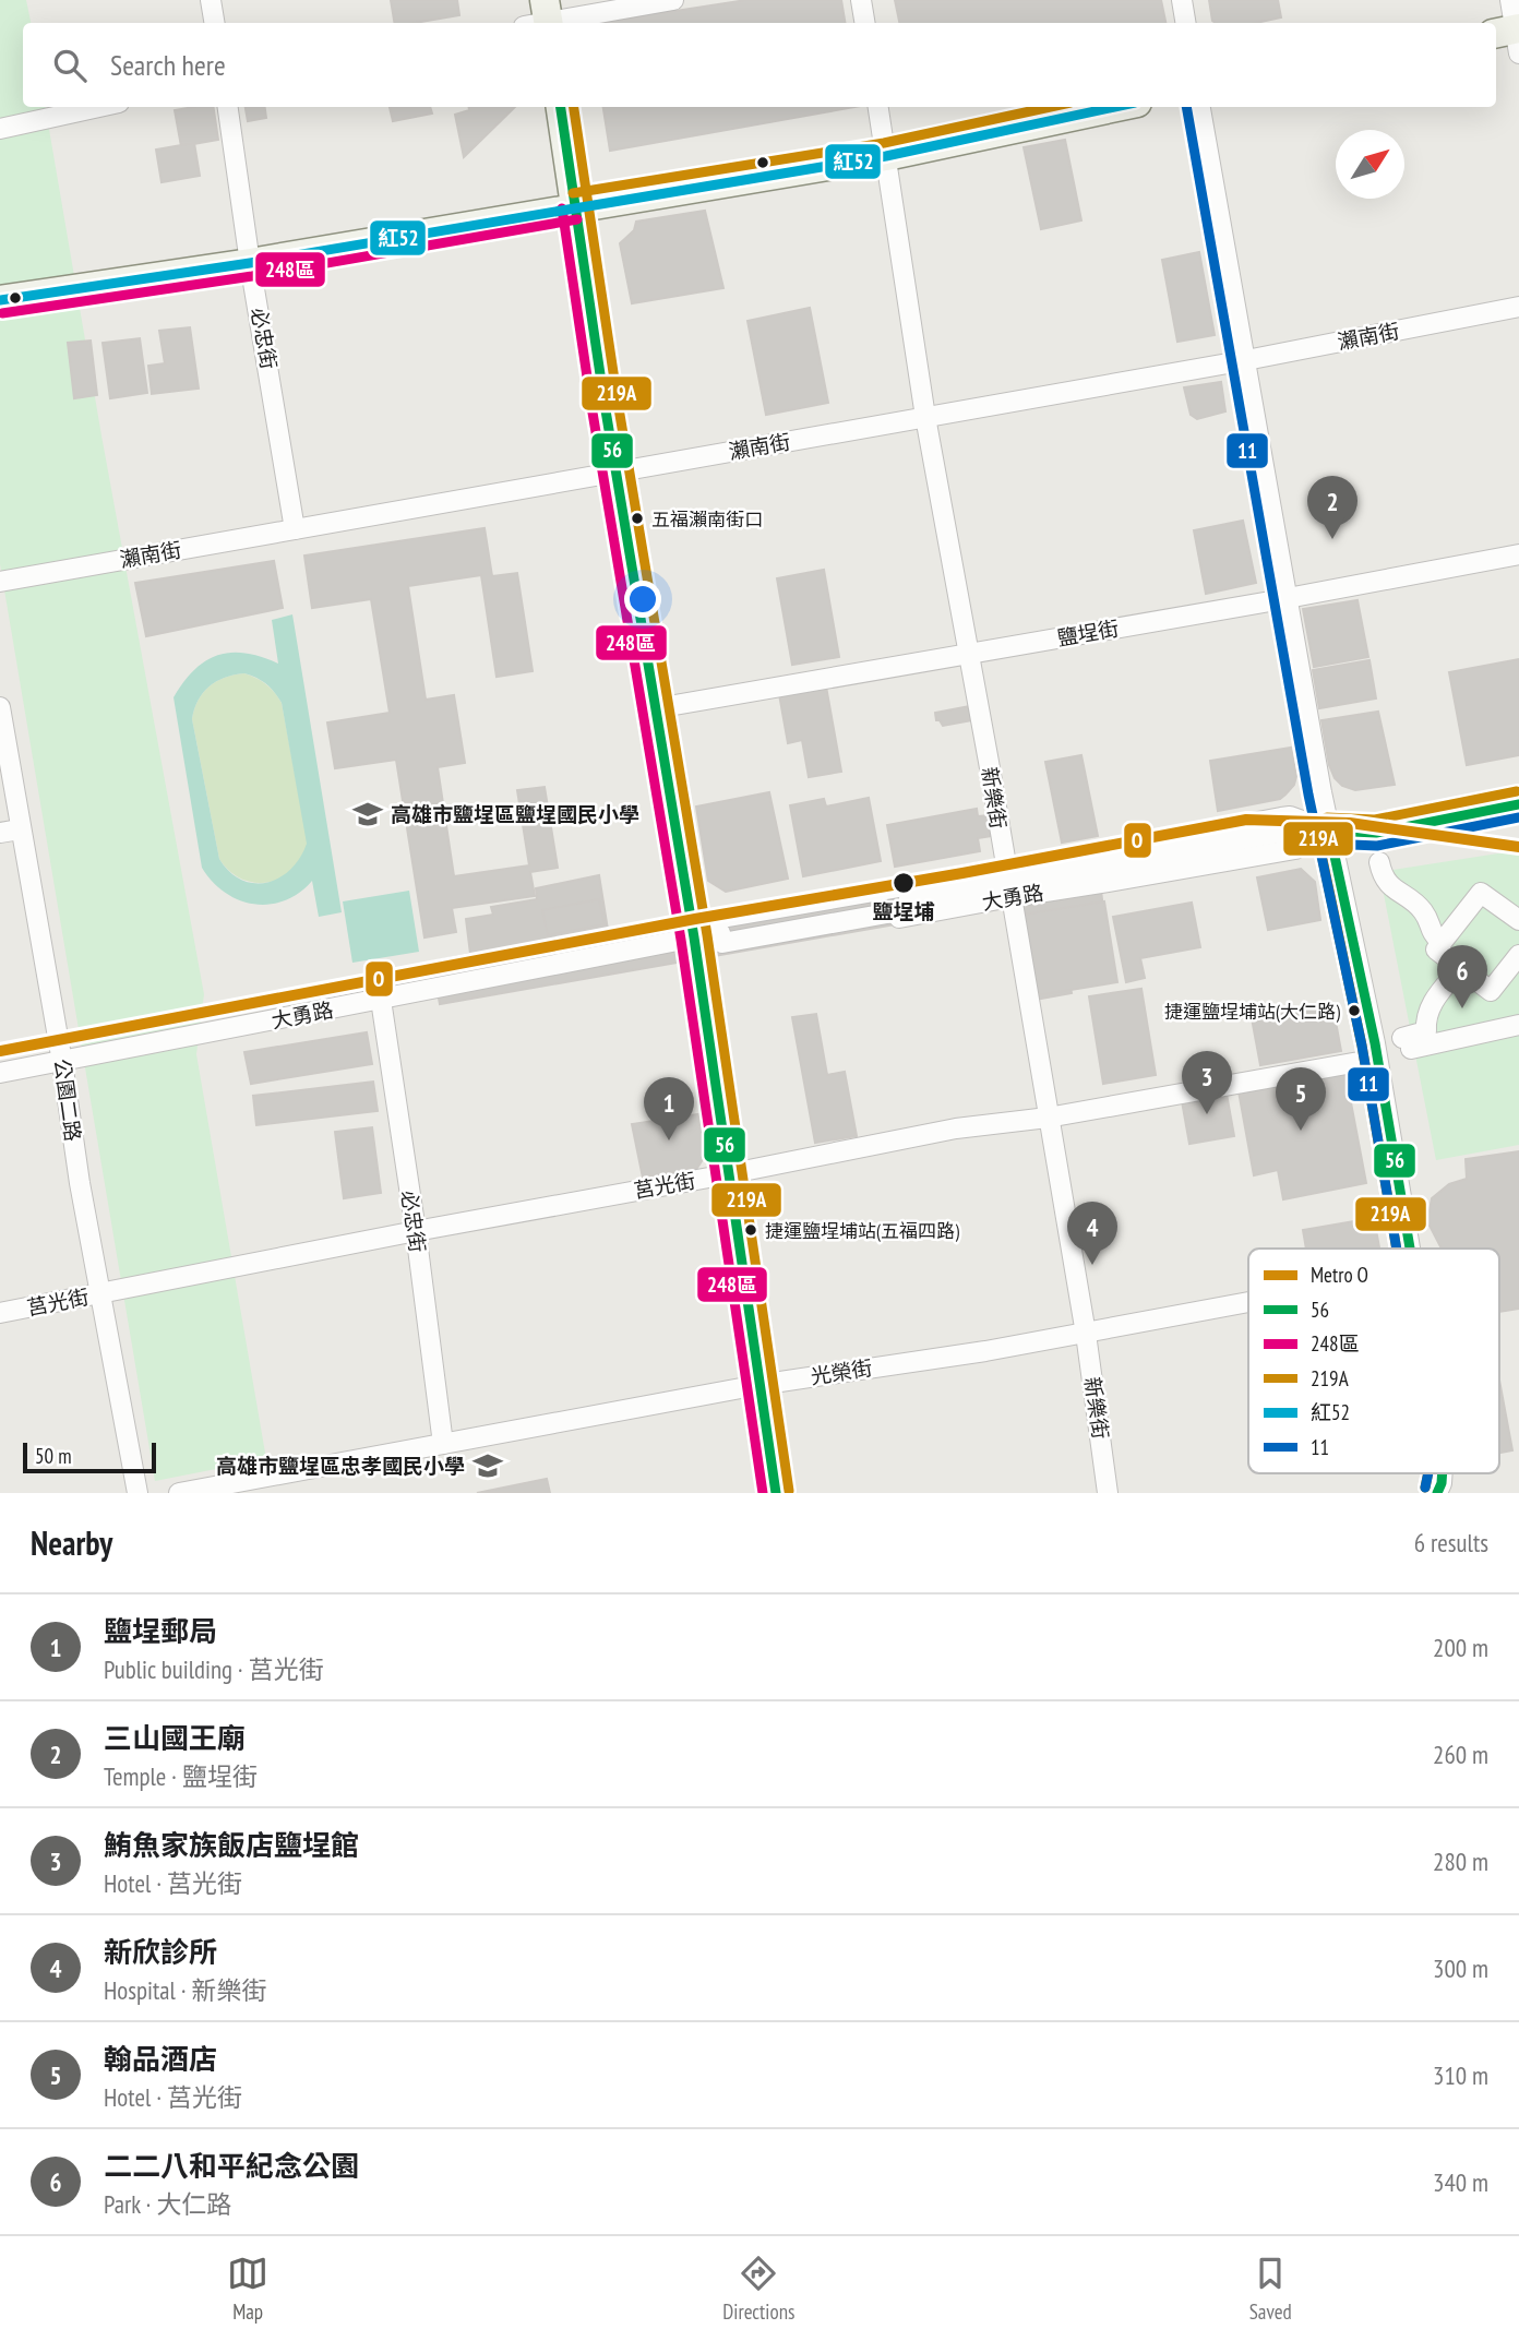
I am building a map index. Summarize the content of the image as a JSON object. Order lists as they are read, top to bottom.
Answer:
{
  "streets": {
    "street": [
      "瀨南街",
      "必忠街",
      "鹽埕街",
      "新樂街",
      "大勇路",
      "公園二路",
      "莒光街",
      "光榮街"
    ]
  },
  "crossings": [
    ["瀨南街", "必忠街"],
    ["瀨南街", "新樂街"],
    ["必忠街", "大勇路"],
    ["必忠街", "莒光街"],
    ["必忠街", "光榮街"],
    ["鹽埕街", "新樂街"],
    ["新樂街", "大勇路"],
    ["新樂街", "莒光街"],
    ["新樂街", "光榮街"],
    ["大勇路", "公園二路"],
    ["公園二路", "莒光街"]
  ],
  "places": {
    "other": [
      "五福瀨南街口",
      "鹽埕埔",
      "捷運鹽埕埔站(大仁路)",
      "捷運鹽埕埔站(五福四路)"
    ],
    "school or university": ["高雄市鹽埕區鹽埕國民小學", "高雄市鹽埕區忠孝國民小學"]
  },
  "lines": [
    "transit line 56",
    "transit line 219A",
    "transit line 紅52",
    "transit line 11",
    "transit line 248區",
    "metro line O"
  ],
  "legend": [
    "Metro O",
    "56",
    "248區",
    "219A",
    "紅52",
    "11"
  ],
  "scale_bar": "50 m",
  "north": "top right",
  "page": {
    "search": "Search here",
    "pins": [
      "2",
      "6",
      "3",
      "5",
      "1",
      "4"
    ],
    "scale": "50 m",
    "heading": ["Nearby", "6 results"],
    "list": [
      {
        "mark": "1",
        "name": "鹽埕郵局",
        "note": "Public building · 莒光街",
        "value": "200 m"
      },
      {
        "mark": "2",
        "name": "三山國王廟",
        "note": "Temple · 鹽埕街",
        "value": "260 m"
      },
      {
        "mark": "3",
        "name": "鮪魚家族飯店鹽埕館",
        "note": "Hotel · 莒光街",
        "value": "280 m"
      },
      {
        "mark": "4",
        "name": "新欣診所",
        "note": "Hospital · 新樂街",
        "value": "300 m"
      },
      {
        "mark": "5",
        "name": "翰品酒店",
        "note": "Hotel · 莒光街",
        "value": "310 m"
      },
      {
        "mark": "6",
        "name": "二二八和平紀念公園",
        "note": "Park · 大仁路",
        "value": "340 m"
      }
    ],
    "nav": ["Map", "Directions", "Saved"]
  }
}
